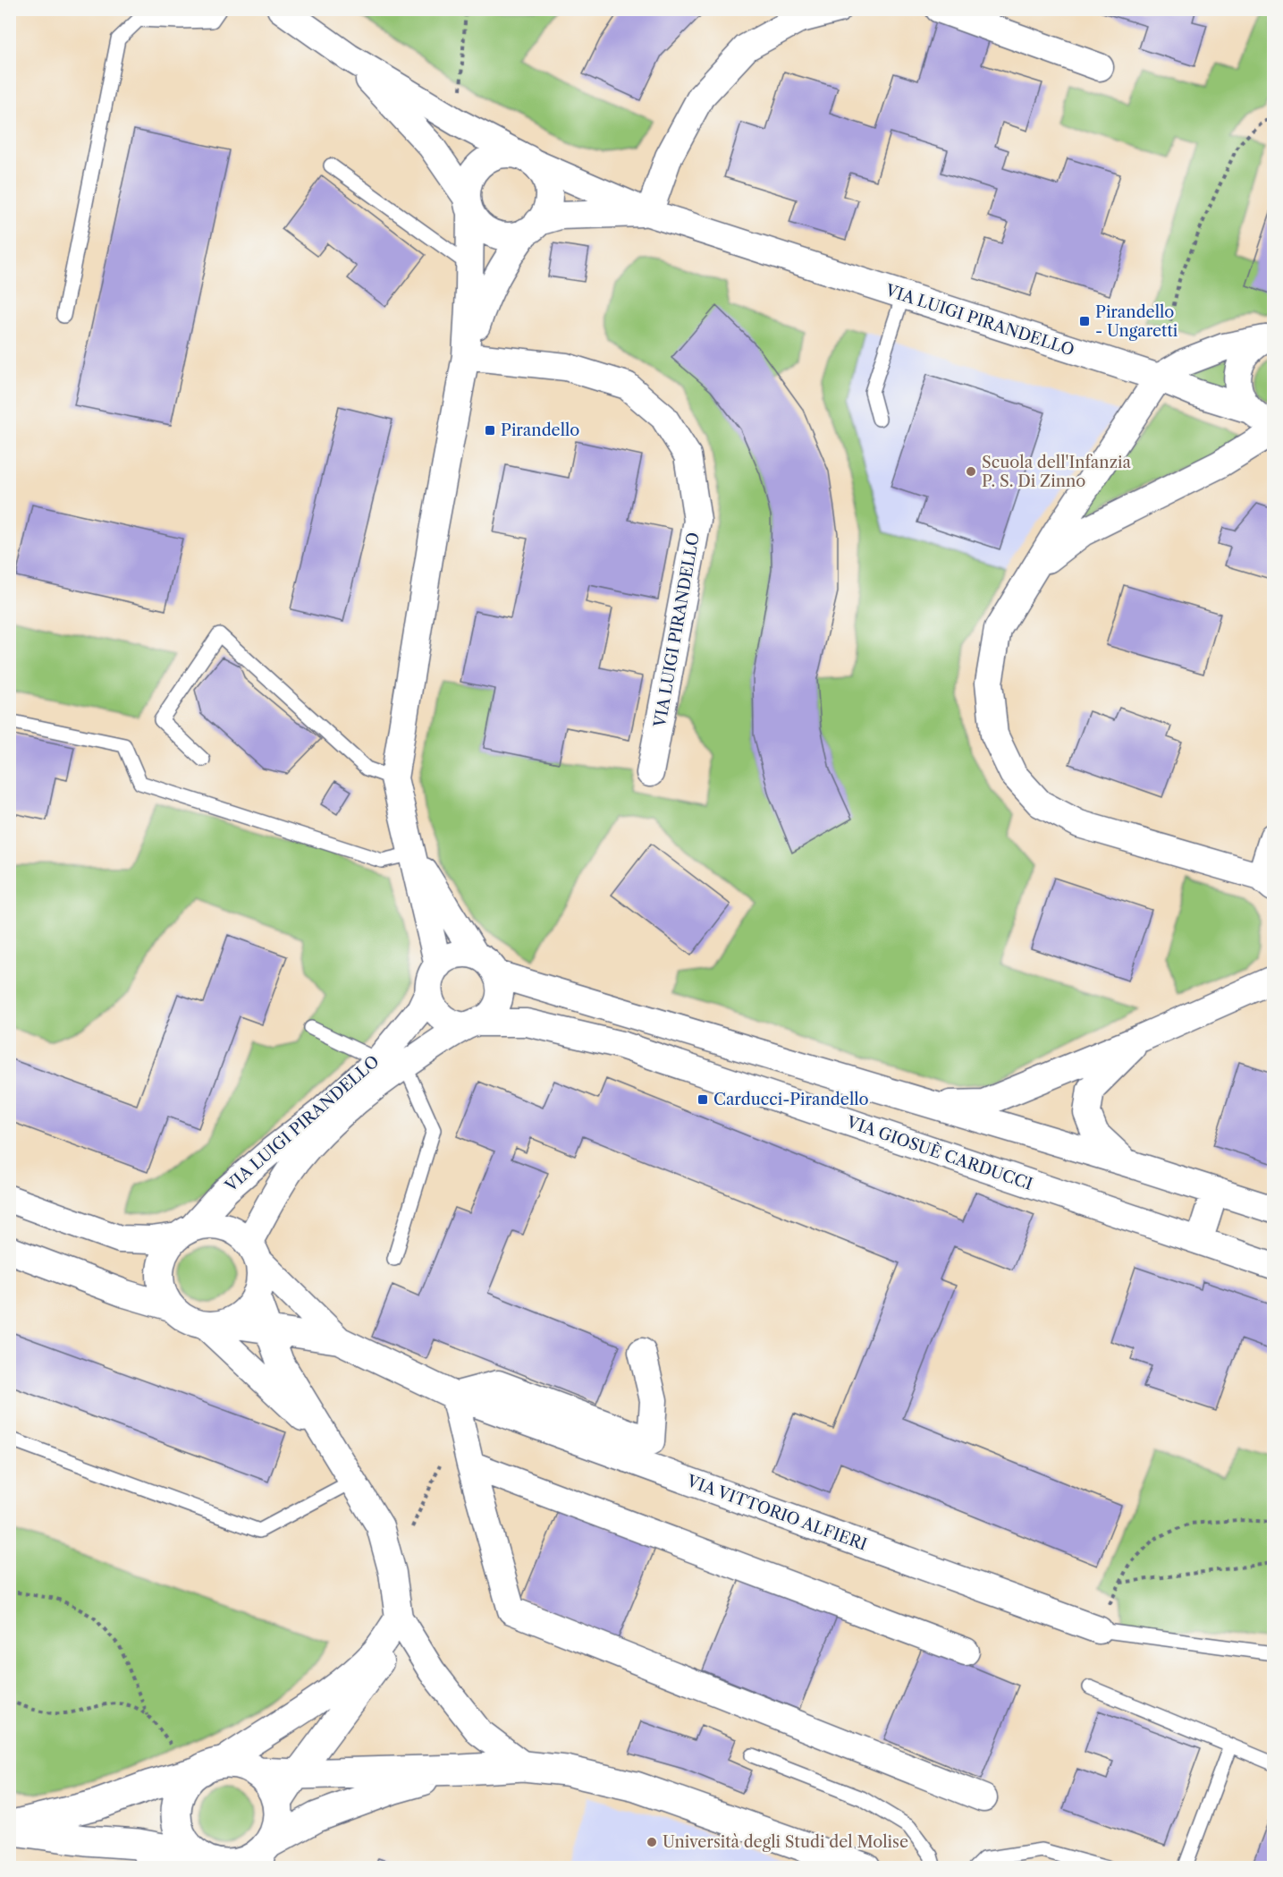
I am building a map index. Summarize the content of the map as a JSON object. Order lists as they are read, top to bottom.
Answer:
{
  "streets": {
    "street": ["VIA LUIGI PIRANDELLO", "VIA GIOSUÈ CARDUCCI", "VIA VITTORIO ALFIERI"]
  },
  "crossings": [
    ["VIA LUIGI PIRANDELLO", "VIA GIOSUÈ CARDUCCI"],
    ["VIA LUIGI PIRANDELLO", "VIA VITTORIO ALFIERI"]
  ],
  "places": {
    "transit": ["Pirandello - Ungaretti", "Pirandello", "Carducci-Pirandello"],
    "other": ["Scuola dell'Infanzia P. S. Di Zinno", "Università degli Studi del Molise"]
  }
}
